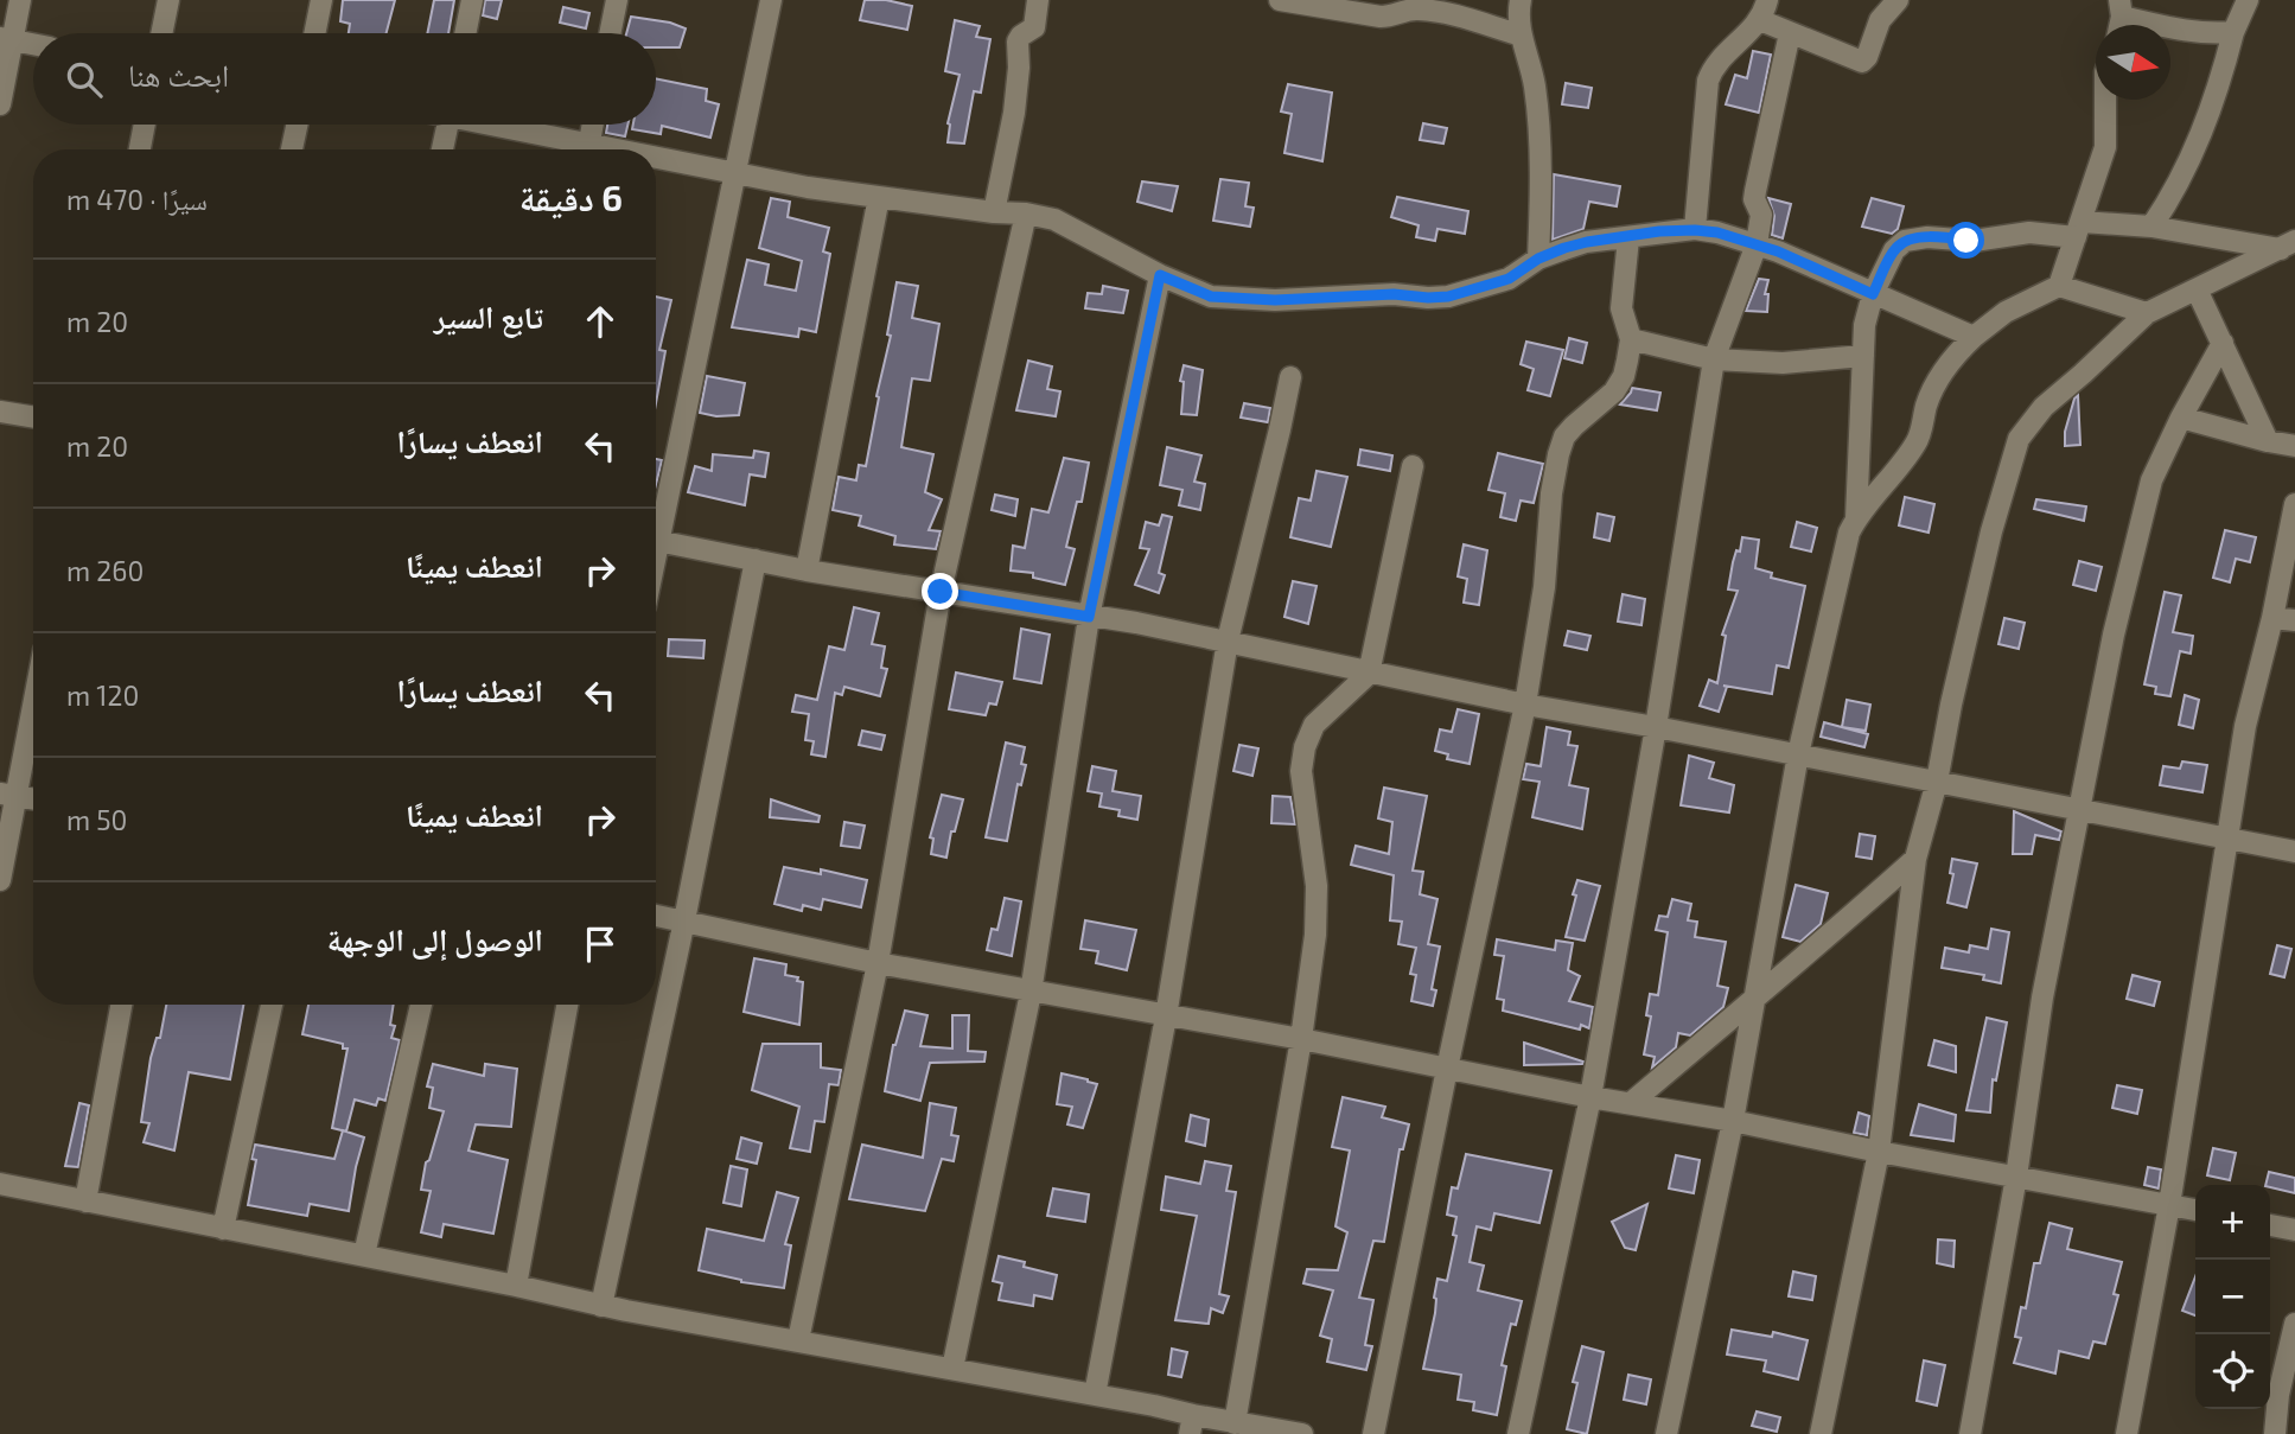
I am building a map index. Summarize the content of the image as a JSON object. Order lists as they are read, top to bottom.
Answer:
{
  "north": "right",
  "page": {
    "search": "ابحث هنا",
    "heading": ["6 دقيقة", "سيرًا · 470 m"],
    "list": [
      ["تابع السير", "20 m"],
      ["انعطف يسارًا", "20 m"],
      ["انعطف يمينًا", "260 m"],
      ["انعطف يسارًا", "120 m"],
      ["انعطف يمينًا", "50 m"],
      "الوصول إلى الوجهة"
    ],
    "map_buttons": ["+", "−"]
  }
}
